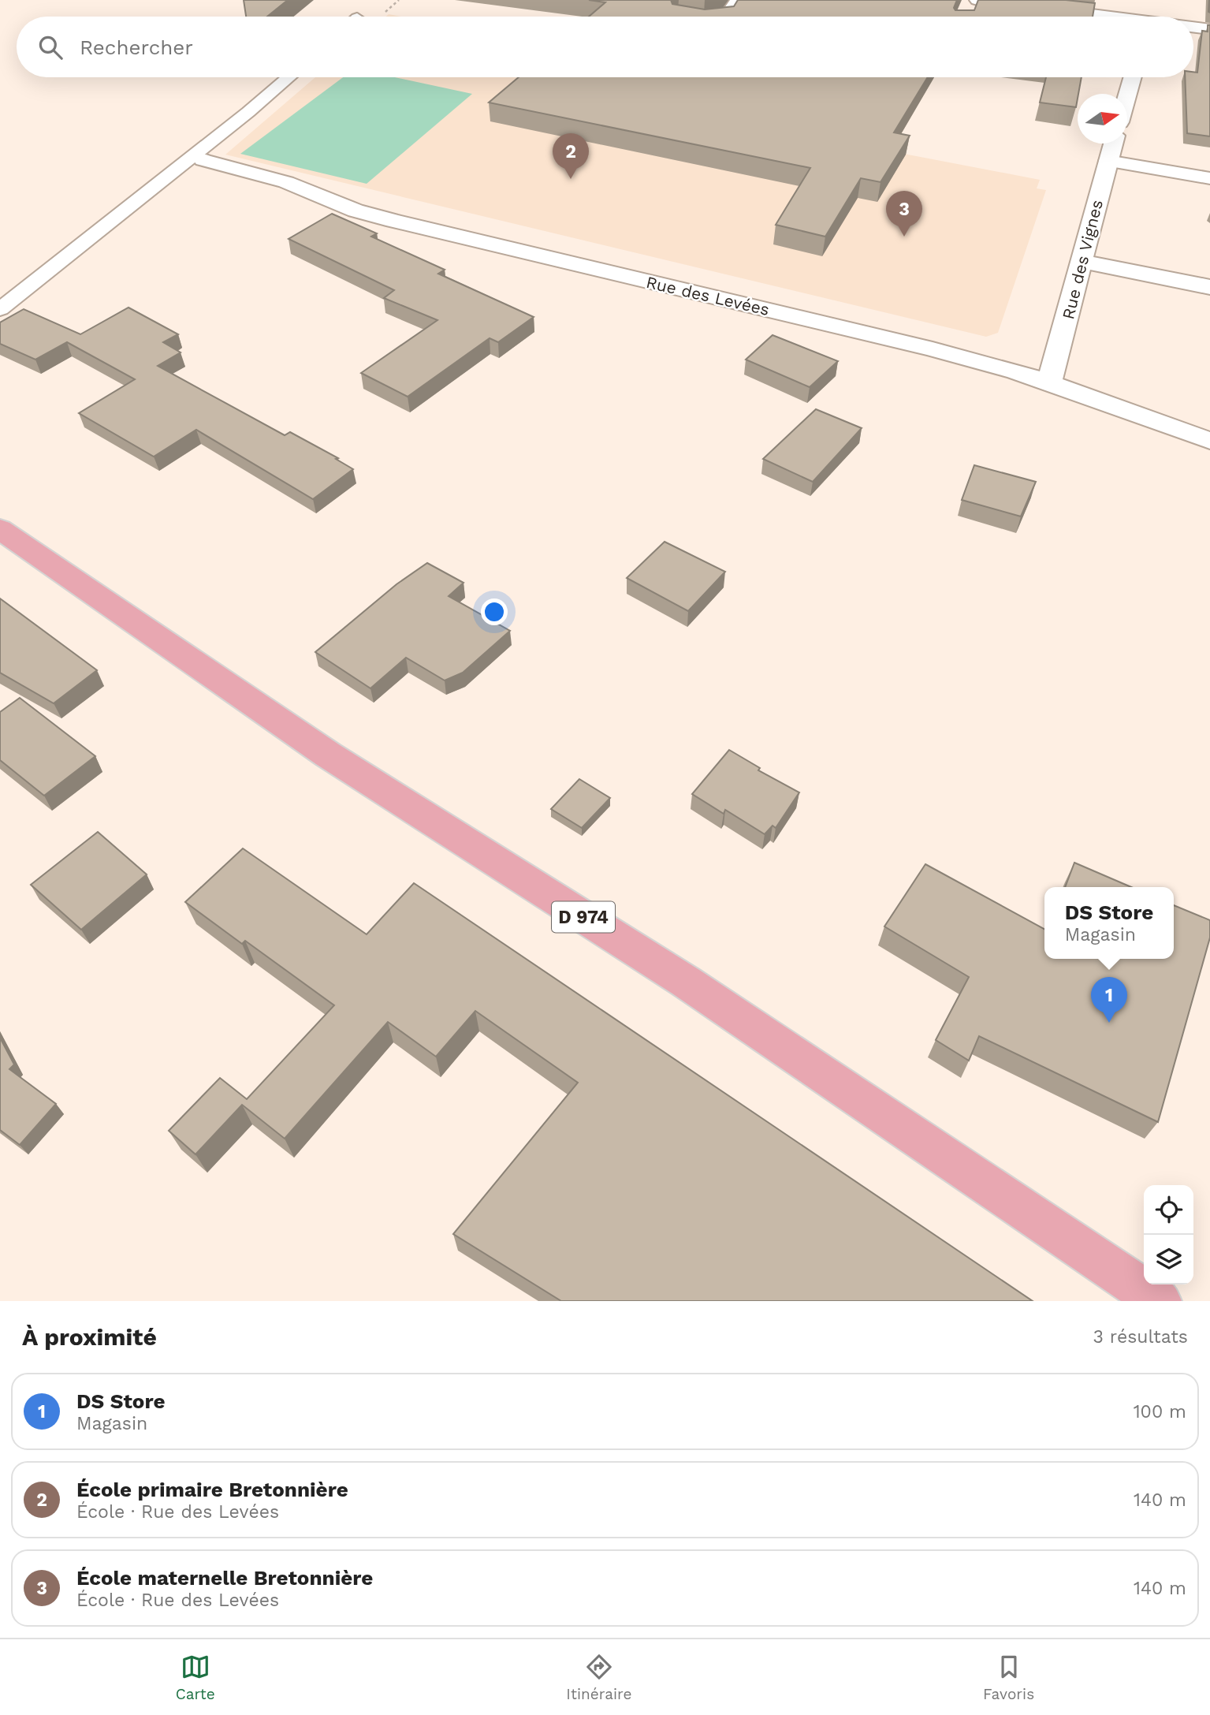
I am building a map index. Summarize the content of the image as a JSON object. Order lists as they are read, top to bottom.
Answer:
{
  "streets": {
    "main road": ["D 974"],
    "street": ["Rue des Vignes", "Rue des Levées"]
  },
  "crossings": [
    ["Rue des Vignes", "Rue des Levées"]
  ],
  "north": "right",
  "page": {
    "search": "Rechercher",
    "pins": ["2", "3", "1"],
    "popup": ["DS Store", "Magasin"],
    "heading": ["À proximité", "3 résultats"],
    "list": [
      {
        "mark": "1",
        "name": "DS Store",
        "note": "Magasin",
        "value": "100 m"
      },
      {
        "mark": "2",
        "name": "École primaire Bretonnière",
        "note": "École · Rue des Levées",
        "value": "140 m"
      },
      {
        "mark": "3",
        "name": "École maternelle Bretonnière",
        "note": "École · Rue des Levées",
        "value": "140 m"
      }
    ],
    "nav": ["Carte", "Itinéraire", "Favoris"]
  }
}
